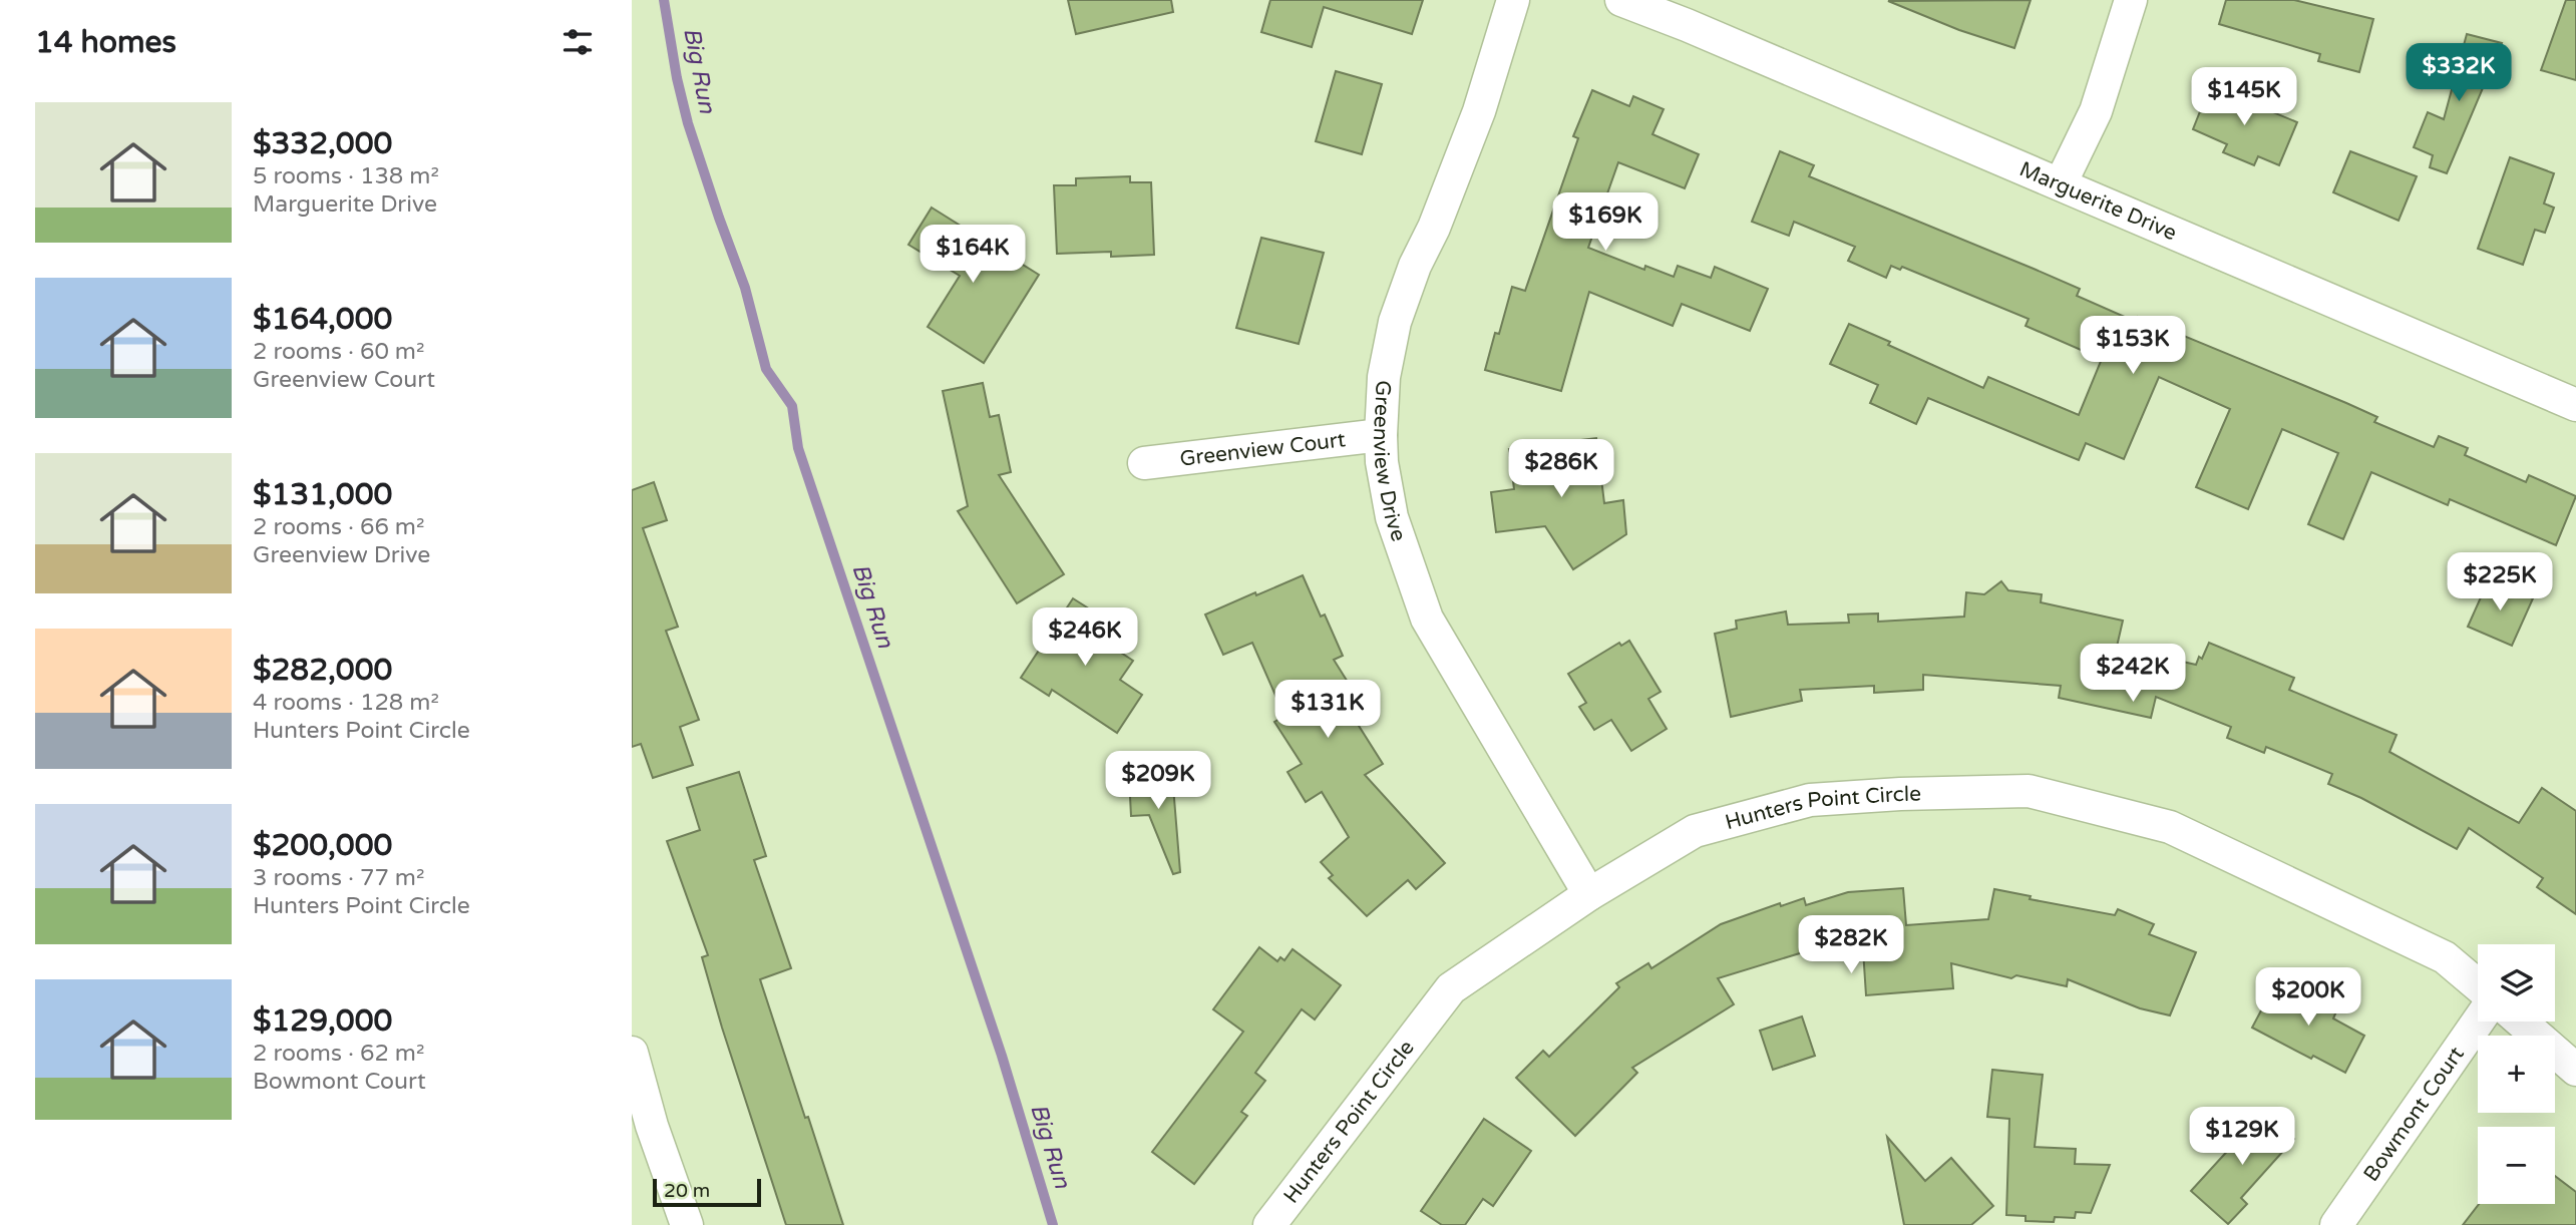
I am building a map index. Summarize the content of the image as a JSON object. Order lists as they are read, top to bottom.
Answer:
{
  "streets": {
    "street": [
      "Marguerite Drive",
      "Greenview Court",
      "Greenview Drive",
      "Hunters Point Circle",
      "Bowmont Court"
    ]
  },
  "crossings": [
    ["Greenview Court", "Greenview Drive"],
    ["Greenview Drive", "Hunters Point Circle"]
  ],
  "water": ["Big Run"],
  "scale_bar": "20 m",
  "page": {
    "heading": "14 homes",
    "price": [
      "$332K",
      "$145K",
      "$169K",
      "$164K",
      "$153K",
      "$286K",
      "$225K",
      "$246K",
      "$242K",
      "$131K",
      "$209K",
      "$282K",
      "$200K",
      "$129K"
    ],
    "list": [
      {
        "name": "$332,000",
        "note": "5 rooms · 138 m² · Marguerite Drive"
      },
      {
        "name": "$164,000",
        "note": "2 rooms · 60 m² · Greenview Court"
      },
      {
        "name": "$131,000",
        "note": "2 rooms · 66 m² · Greenview Drive"
      },
      {
        "name": "$282,000",
        "note": "4 rooms · 128 m² · Hunters Point Circle"
      },
      {
        "name": "$200,000",
        "note": "3 rooms · 77 m² · Hunters Point Circle"
      },
      {
        "name": "$129,000",
        "note": "2 rooms · 62 m² · Bowmont Court"
      }
    ],
    "map_buttons": ["+", "−"],
    "scale": "20 m"
  }
}
